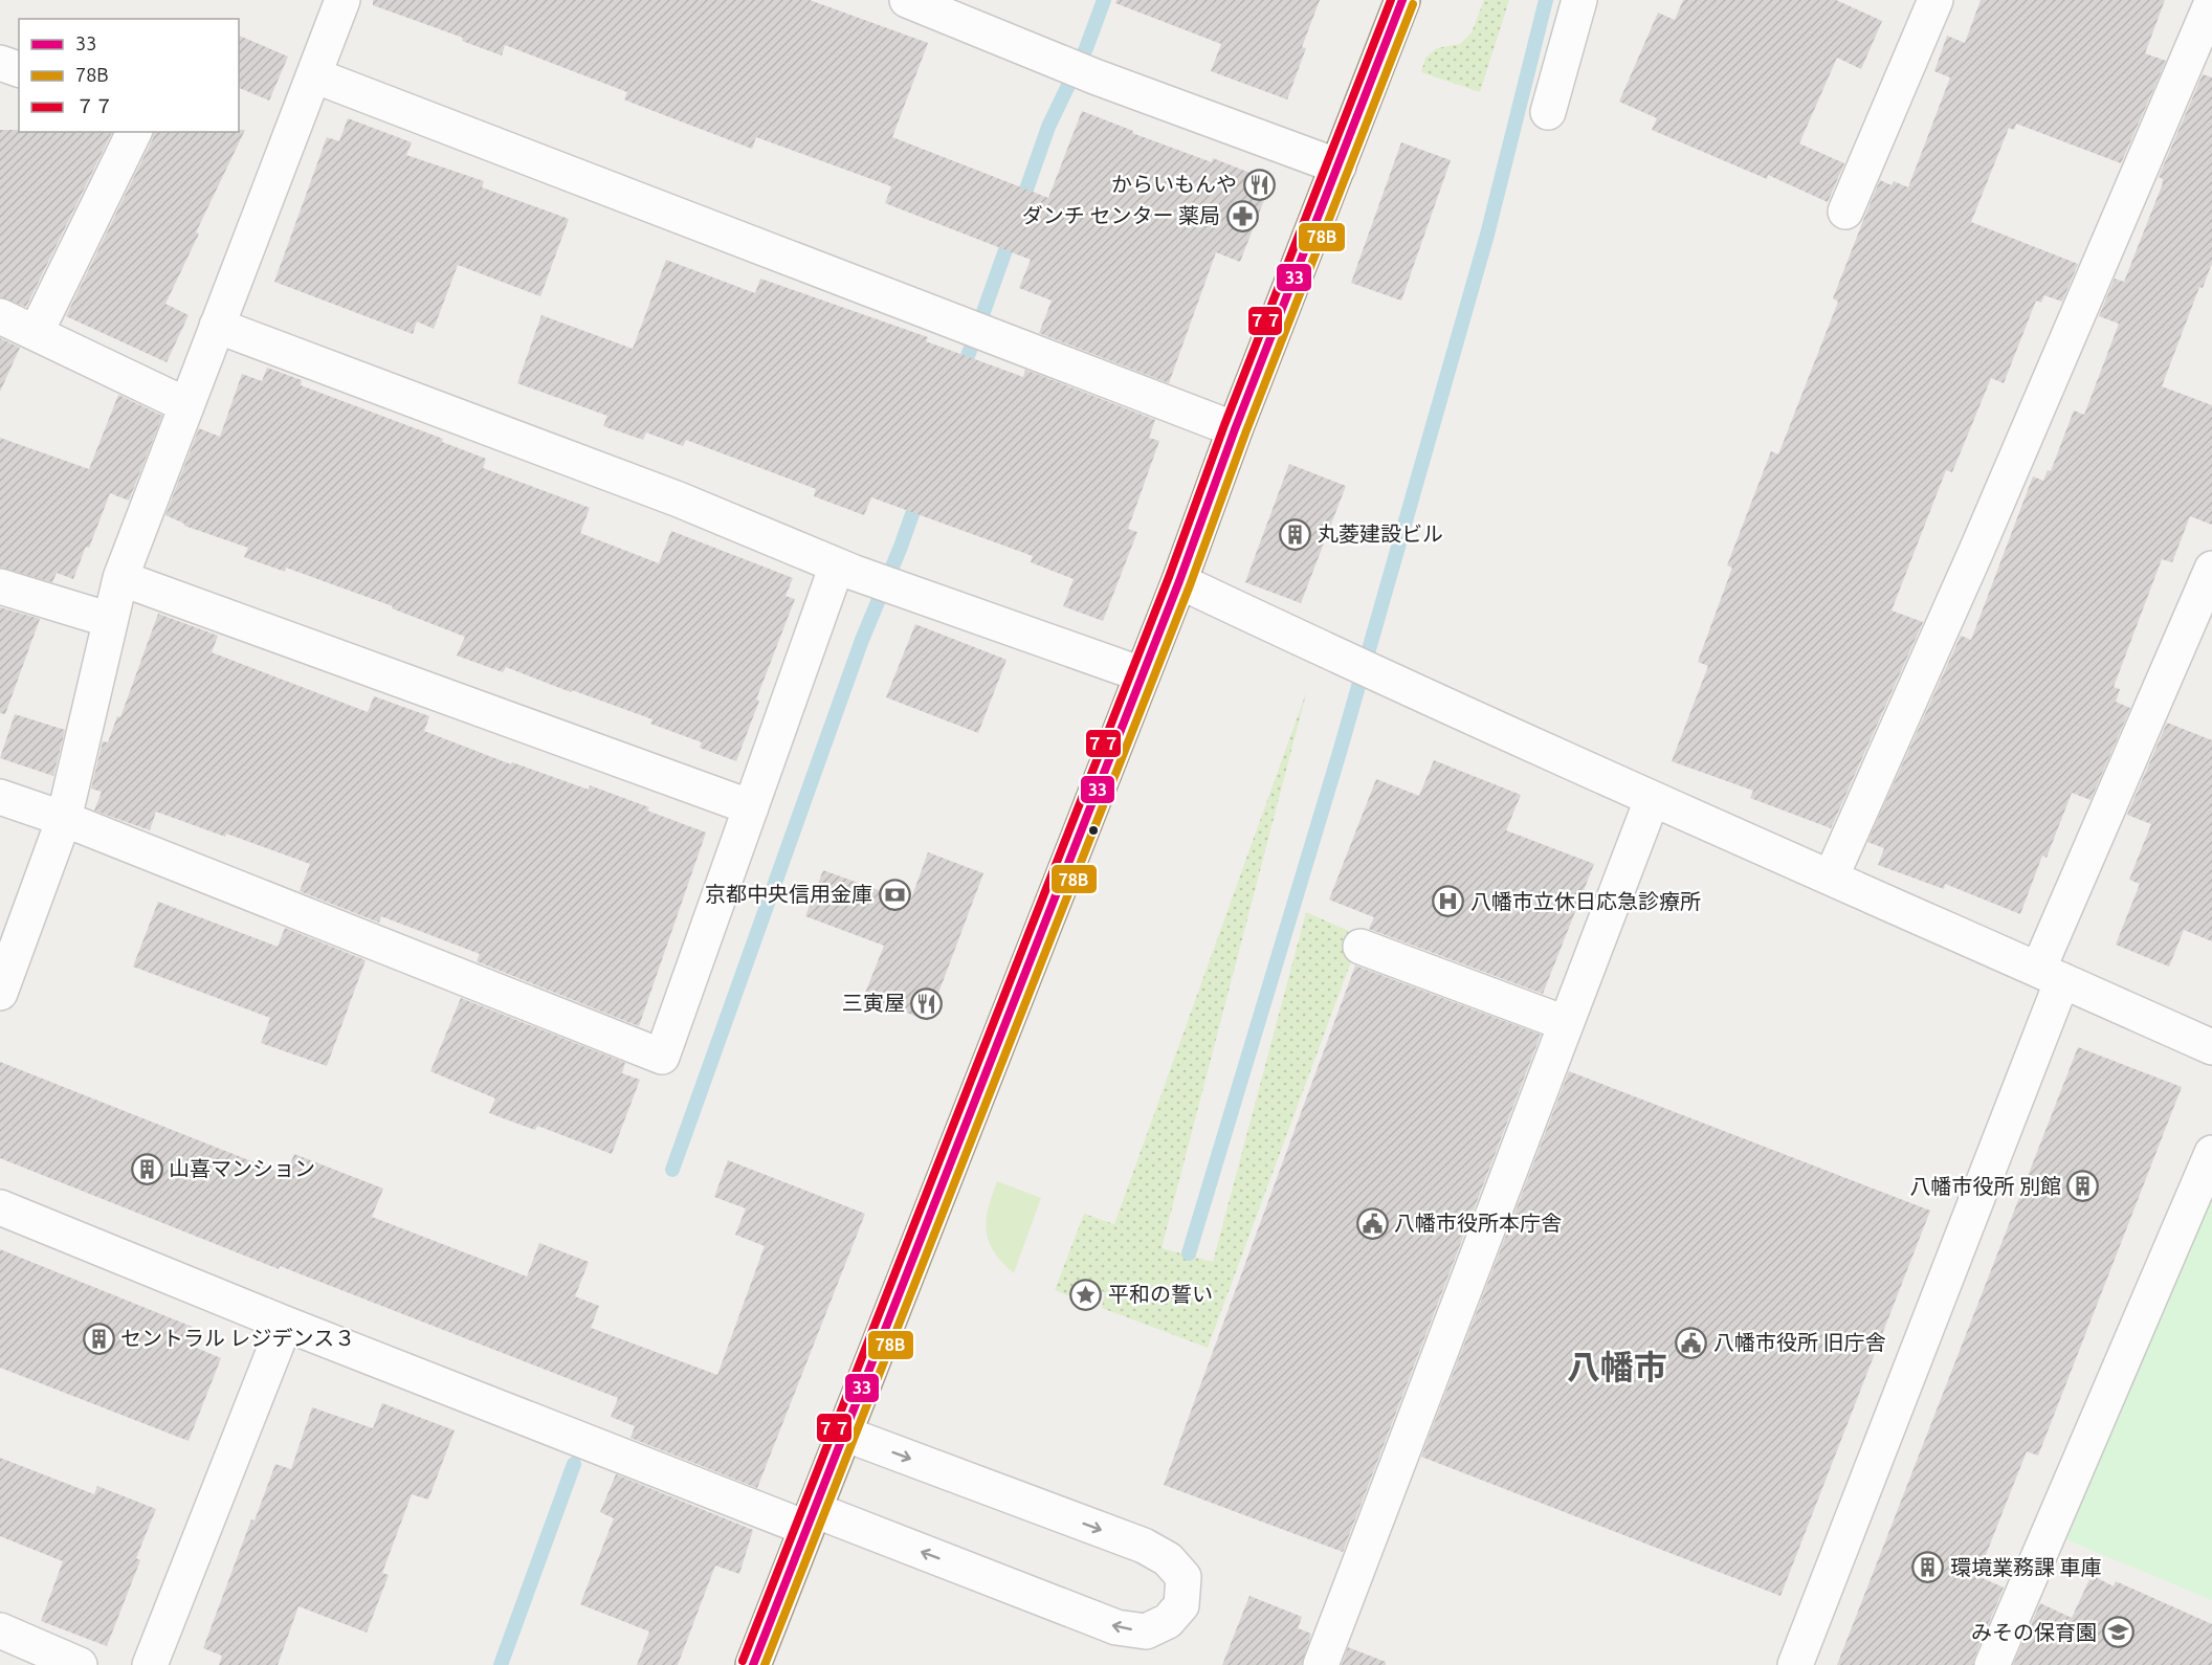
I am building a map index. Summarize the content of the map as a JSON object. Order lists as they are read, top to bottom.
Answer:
{
  "districts": ["八幡市"],
  "places": {
    "restaurant": ["からいもんや", "三寅屋"],
    "pharmacy": ["ダンチ センター 薬局"],
    "building": [
      "丸菱建設ビル",
      "山喜マンション",
      "八幡市役所 別館",
      "セントラル レジデンス３",
      "環境業務課 車庫"
    ],
    "bank": ["京都中央信用金庫"],
    "hospital": ["八幡市立休日応急診療所"],
    "public building": ["八幡市役所本庁舎", "八幡市役所 旧庁舎"],
    "place": ["平和の誓い"],
    "school or university": ["みその保育園"]
  },
  "lines": ["transit line 33", "transit line ７７", "transit line 78B"],
  "legend": ["33", "78B", "７７"]
}
